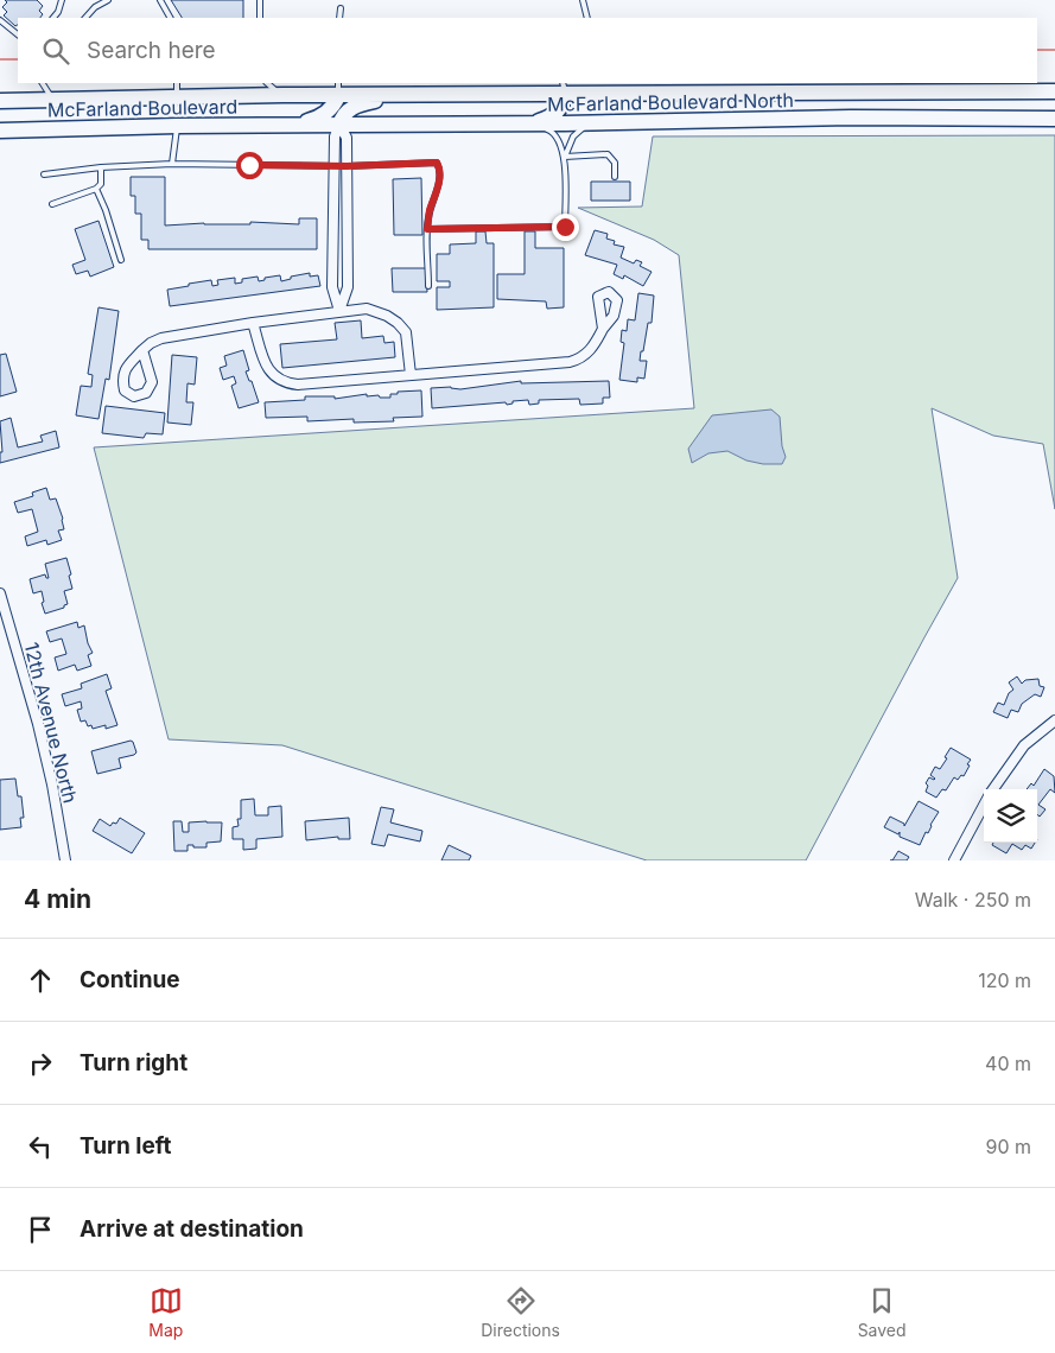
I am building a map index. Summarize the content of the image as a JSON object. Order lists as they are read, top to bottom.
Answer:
{
  "streets": {
    "highway": ["McFarland Boulevard North", "McFarland Boulevard"],
    "street": ["12th Avenue North"]
  },
  "crossings": [
    ["McFarland Boulevard North", "McFarland Boulevard"]
  ],
  "page": {
    "search": "Search here",
    "heading": ["4 min", "Walk · 250 m"],
    "list": [
      ["Continue", "120 m"],
      ["Turn right", "40 m"],
      ["Turn left", "90 m"],
      "Arrive at destination"
    ],
    "nav": ["Map", "Directions", "Saved"]
  }
}
